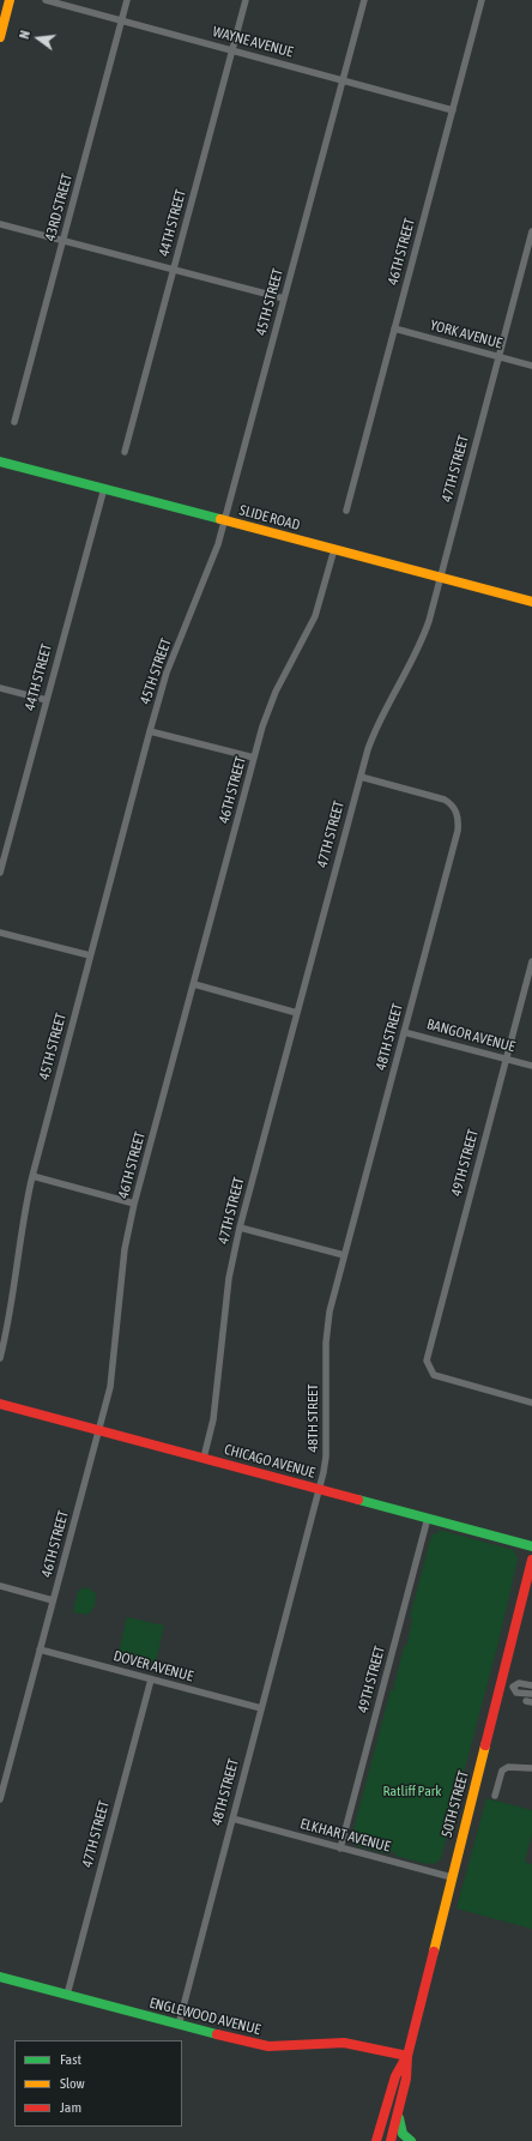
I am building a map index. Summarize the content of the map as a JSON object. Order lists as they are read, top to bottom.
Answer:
{
  "streets": {
    "main road": [
      "SLIDE ROAD",
      "CHICAGO AVENUE",
      "50TH STREET",
      "ENGLEWOOD AVENUE"
    ],
    "street": [
      "WAYNE AVENUE",
      "43RD STREET",
      "44TH STREET",
      "46TH STREET",
      "45TH STREET",
      "YORK AVENUE",
      "47TH STREET",
      "BANGOR AVENUE",
      "48TH STREET",
      "49TH STREET",
      "DOVER AVENUE",
      "ELKHART AVENUE"
    ]
  },
  "crossings": [
    ["WAYNE AVENUE", "43RD STREET"],
    ["WAYNE AVENUE", "44TH STREET"],
    ["WAYNE AVENUE", "46TH STREET"],
    ["WAYNE AVENUE", "45TH STREET"],
    ["44TH STREET", "SLIDE ROAD"],
    ["46TH STREET", "YORK AVENUE"],
    ["46TH STREET", "SLIDE ROAD"],
    ["46TH STREET", "CHICAGO AVENUE"],
    ["46TH STREET", "DOVER AVENUE"],
    ["45TH STREET", "SLIDE ROAD"],
    ["YORK AVENUE", "47TH STREET"],
    ["47TH STREET", "SLIDE ROAD"],
    ["47TH STREET", "48TH STREET"],
    ["47TH STREET", "CHICAGO AVENUE"],
    ["47TH STREET", "DOVER AVENUE"],
    ["47TH STREET", "ENGLEWOOD AVENUE"],
    ["BANGOR AVENUE", "48TH STREET"],
    ["BANGOR AVENUE", "49TH STREET"],
    ["48TH STREET", "CHICAGO AVENUE"],
    ["48TH STREET", "DOVER AVENUE"],
    ["48TH STREET", "ELKHART AVENUE"],
    ["48TH STREET", "ENGLEWOOD AVENUE"],
    ["49TH STREET", "CHICAGO AVENUE"],
    ["49TH STREET", "ELKHART AVENUE"],
    ["50TH STREET", "ELKHART AVENUE"],
    ["50TH STREET", "ENGLEWOOD AVENUE"]
  ],
  "parks": ["Ratliff Park"],
  "legend": ["Fast", "Slow", "Jam"],
  "north": "left"
}
